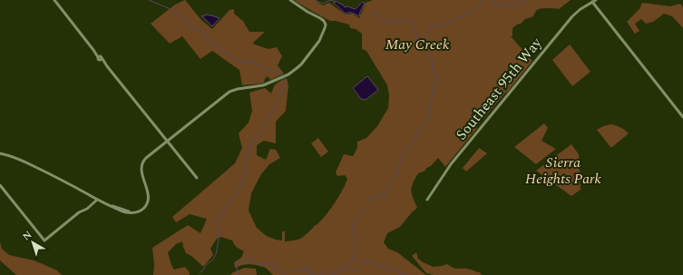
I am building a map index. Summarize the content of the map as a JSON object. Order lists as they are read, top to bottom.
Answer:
{
  "streets": {
    "street": ["Southeast 95th Way"]
  },
  "parks": ["May Creek", "Sierra Heights Park"],
  "north": "top left"
}
